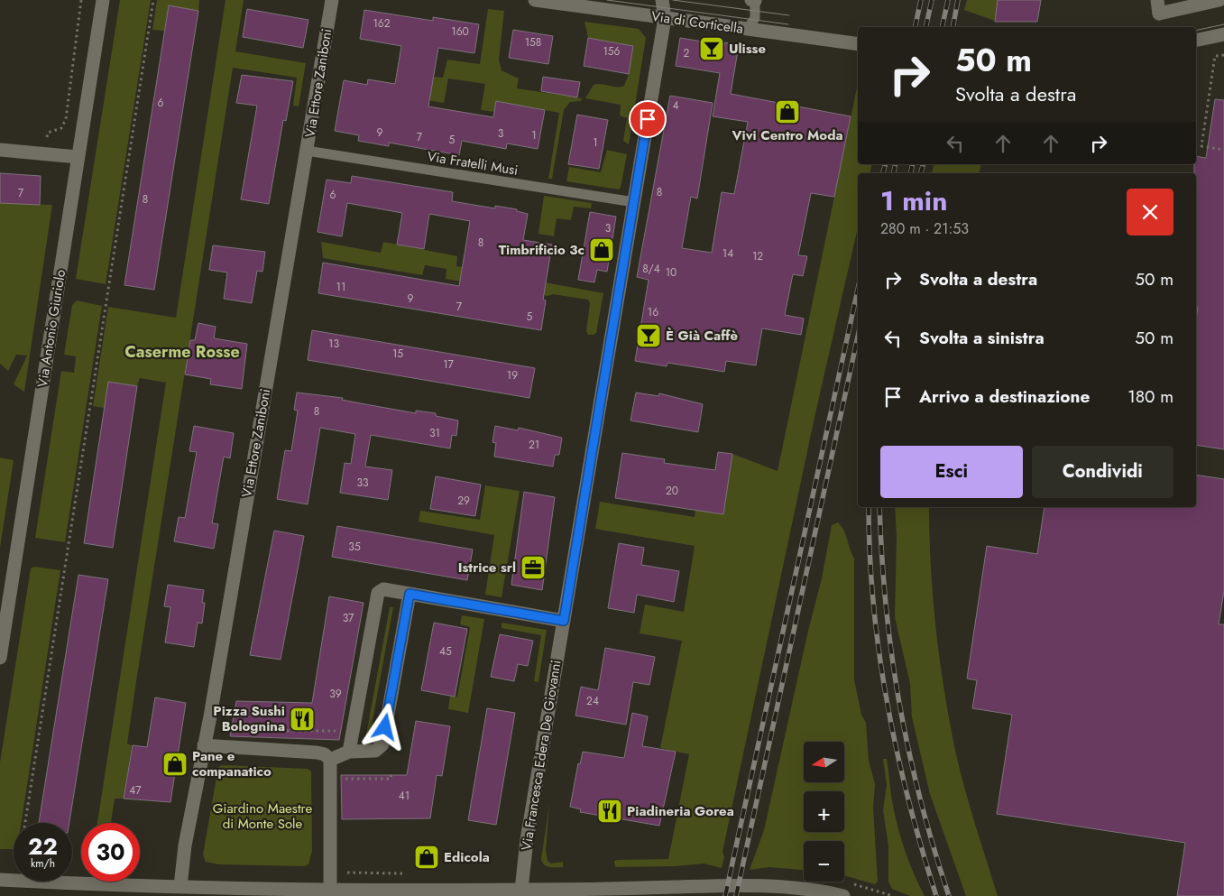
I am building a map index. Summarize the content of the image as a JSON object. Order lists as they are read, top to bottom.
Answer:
{
  "streets": {
    "street": [
      "Via di Corticella",
      "Via Ettore Zaniboni",
      "Via Antonio Giuriolo",
      "Via Francesca Edera De Giovanni"
    ],
    "lane": ["Via Fratelli Musi"]
  },
  "crossings": [
    ["Via di Corticella", "Via Francesca Edera De Giovanni"],
    ["Via Ettore Zaniboni", "Via Fratelli Musi"],
    ["Via Fratelli Musi", "Via Francesca Edera De Giovanni"]
  ],
  "districts": ["Caserme Rosse"],
  "parks": ["Giardino Maestre di Monte Sole"],
  "places": {
    "bar": ["Ulisse", "È Già Caffè"],
    "shop": [
      "Vivi Centro Moda",
      "Timbrificio 3c",
      "Pane e companatico",
      "Edicola"
    ],
    "office": ["Istrice srl"],
    "restaurant": ["Pizza Sushi Bolognina", "Piadineria Gorea"]
  },
  "house_numbers": [
    "162",
    "160",
    "158",
    "156",
    "2",
    "6",
    "4",
    "9",
    "3",
    "1",
    "7",
    "5",
    "1",
    "8",
    "7",
    "6",
    "8",
    "3",
    "8",
    "14",
    "12",
    "8/4",
    "10",
    "11",
    "9",
    "7",
    "16",
    "5",
    "13",
    "15",
    "17",
    "19",
    "8",
    "31",
    "21",
    "33",
    "20",
    "29",
    "35",
    "37",
    "45",
    "39",
    "24",
    "47",
    "41"
  ],
  "north": "left",
  "page": {
    "turn": ["50 m", "Svolta a destra"],
    "heading": ["1 min", "280 m · 21:53"],
    "list": [
      {
        "name": "Svolta a destra",
        "value": "50 m"
      },
      {
        "name": "Svolta a sinistra",
        "value": "50 m"
      },
      {
        "name": "Arrivo a destinazione",
        "value": "180 m"
      }
    ],
    "buttons": ["Esci", "Condividi"],
    "map_buttons": ["+", "−"],
    "speed": "22 km/h",
    "limit": "30"
  }
}
